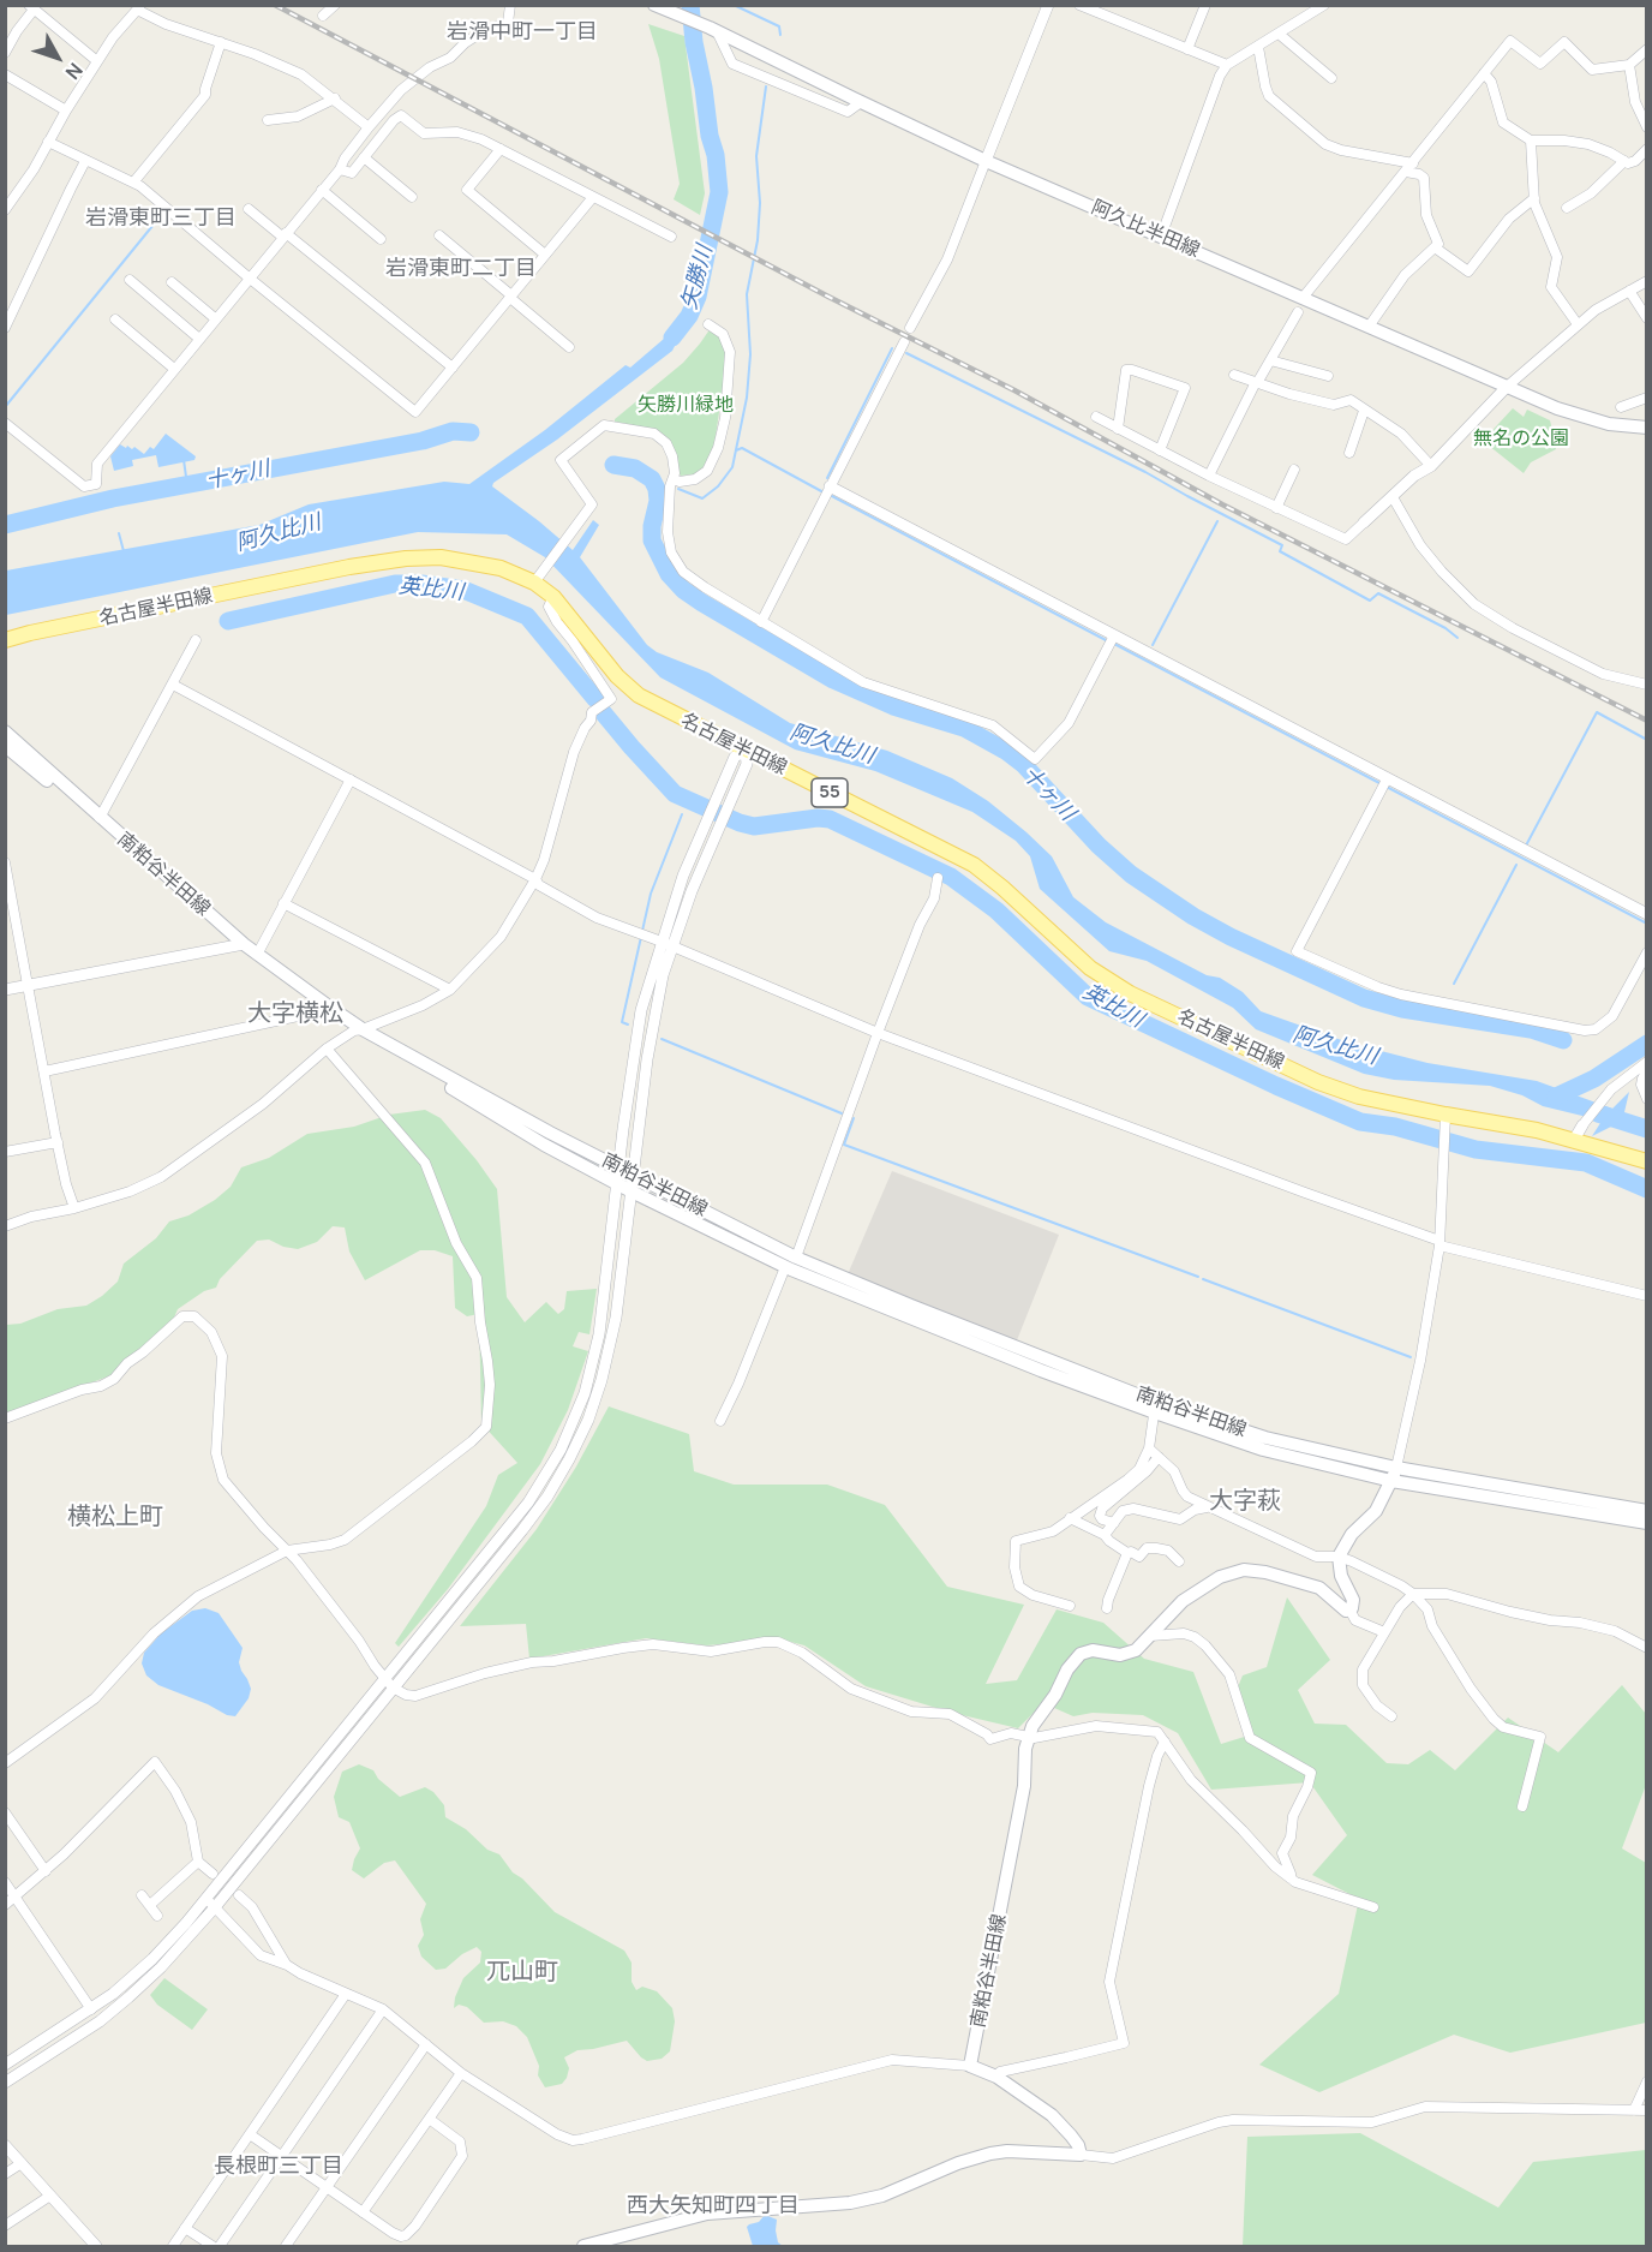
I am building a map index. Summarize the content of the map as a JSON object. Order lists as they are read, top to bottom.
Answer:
{
  "streets": {
    "main road": [
      "阿久比半田線",
      "名古屋半田線",
      "55",
      "南粕谷半田線"
    ]
  },
  "districts": [
    "岩滑中町一丁目",
    "岩滑東町三丁目",
    "岩滑東町二丁目",
    "大字横松",
    "大字萩",
    "横松上町",
    "兀山町",
    "長根町三丁目",
    "西大矢知町四丁目"
  ],
  "water": [
    "矢勝川",
    "十ヶ川",
    "阿久比川",
    "英比川"
  ],
  "parks": ["矢勝川緑地", "無名の公園"],
  "north": "bottom right"
}
